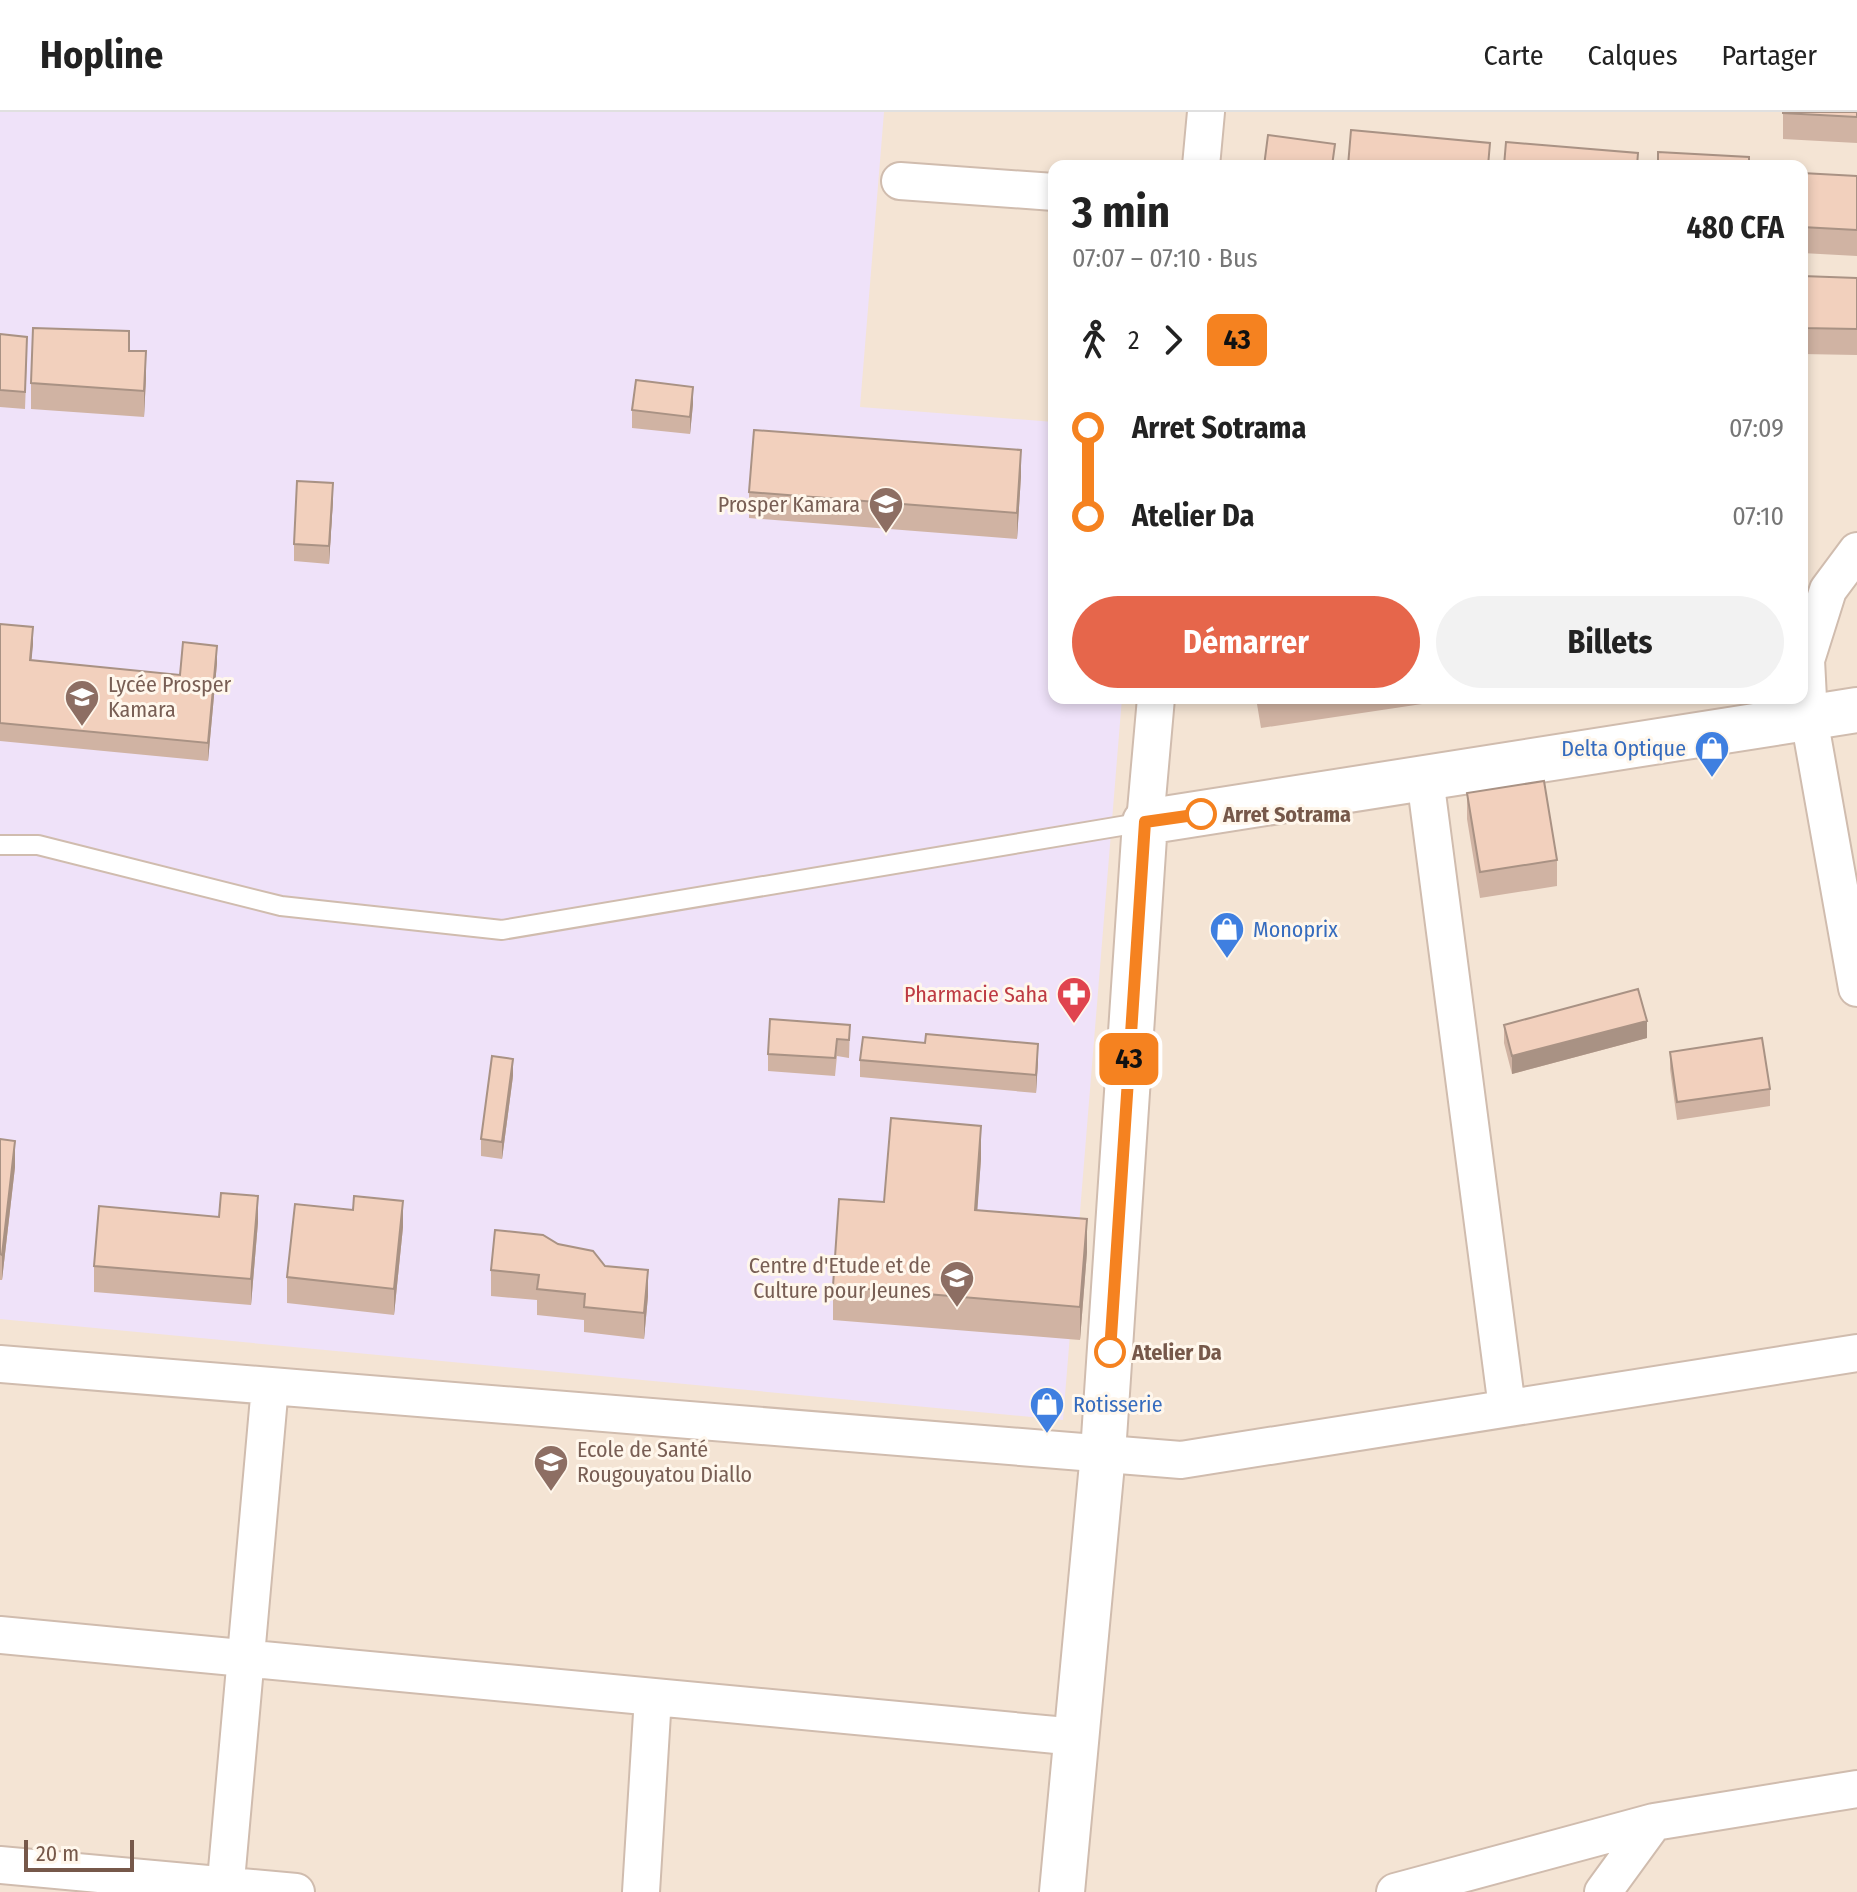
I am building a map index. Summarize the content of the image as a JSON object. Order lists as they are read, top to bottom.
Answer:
{
  "places": {
    "school or university": [
      "Prosper Kamara",
      "Lycée Prosper Kamara",
      "Centre d'Etude et de Culture pour Jeunes",
      "Ecole de Santé Rougouyatou Diallo"
    ],
    "shop": ["Delta Optique", "Monoprix", "Rotisserie"],
    "other": ["Arret Sotrama", "Atelier Da"],
    "pharmacy": ["Pharmacie Saha"]
  },
  "lines": ["bus line 43"],
  "scale_bar": "20 m",
  "page": {
    "header": "Hopline",
    "nav": ["Carte", "Calques", "Partager"],
    "on_map": "43",
    "heading": ["3 min", "07:07 – 07:10 · Bus", "480 CFA"],
    "legs": ["2", "43"],
    "list": [
      {
        "name": "Arret Sotrama",
        "value": "07:09"
      },
      {
        "name": "Atelier Da",
        "value": "07:10"
      }
    ],
    "buttons": ["Démarrer", "Billets"],
    "scale": "20 m"
  }
}
